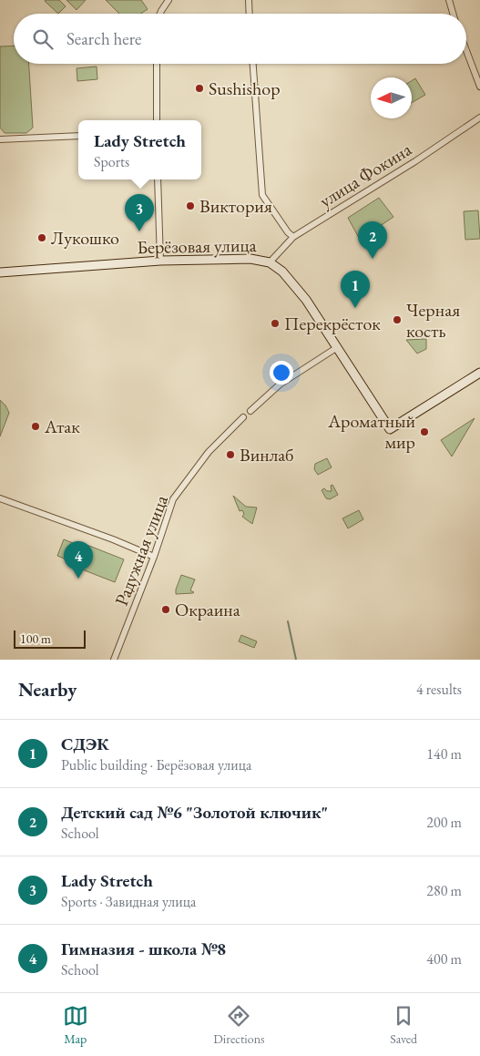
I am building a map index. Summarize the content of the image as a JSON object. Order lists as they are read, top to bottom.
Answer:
{
  "streets": {
    "street": ["улица Фокина", "Берёзовая улица", "Радужная улица"]
  },
  "crossings": [
    ["улица Фокина", "Берёзовая улица"]
  ],
  "places": [
    "Sushishop",
    "Виктория",
    "Лукошко",
    "Черная кость",
    "Перекрёсток",
    "Атак",
    "Ароматный мир",
    "Винлаб",
    "Окраина"
  ],
  "scale_bar": "100 m",
  "north": "left",
  "page": {
    "search": "Search here",
    "popup": ["Lady Stretch", "Sports"],
    "pins": [
      "3",
      "2",
      "1",
      "4"
    ],
    "scale": "100 m",
    "heading": ["Nearby", "4 results"],
    "list": [
      {
        "mark": "1",
        "name": "СДЭК",
        "note": "Public building · Берёзовая улица",
        "value": "140 m"
      },
      {
        "mark": "2",
        "name": "Детский сад №6 \"Золотой ключик\"",
        "note": "School",
        "value": "200 m"
      },
      {
        "mark": "3",
        "name": "Lady Stretch",
        "note": "Sports · Завидная улица",
        "value": "280 m"
      },
      {
        "mark": "4",
        "name": "Гимназия - школа №8",
        "note": "School",
        "value": "400 m"
      }
    ],
    "nav": ["Map", "Directions", "Saved"]
  }
}
